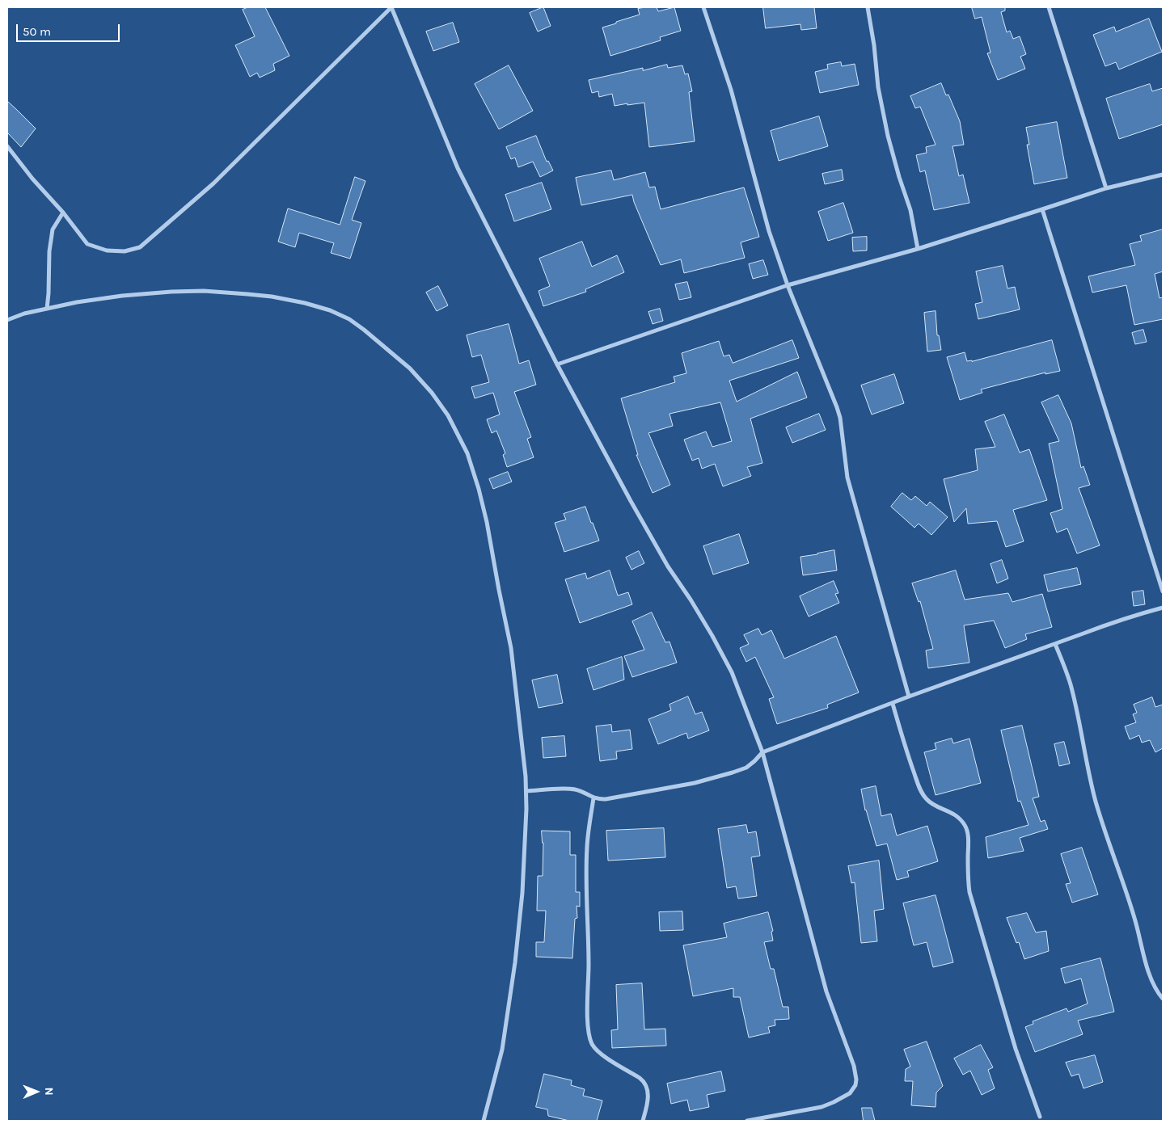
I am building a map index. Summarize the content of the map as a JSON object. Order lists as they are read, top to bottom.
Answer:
{
  "scale_bar": "50 m",
  "north": "right"
}
